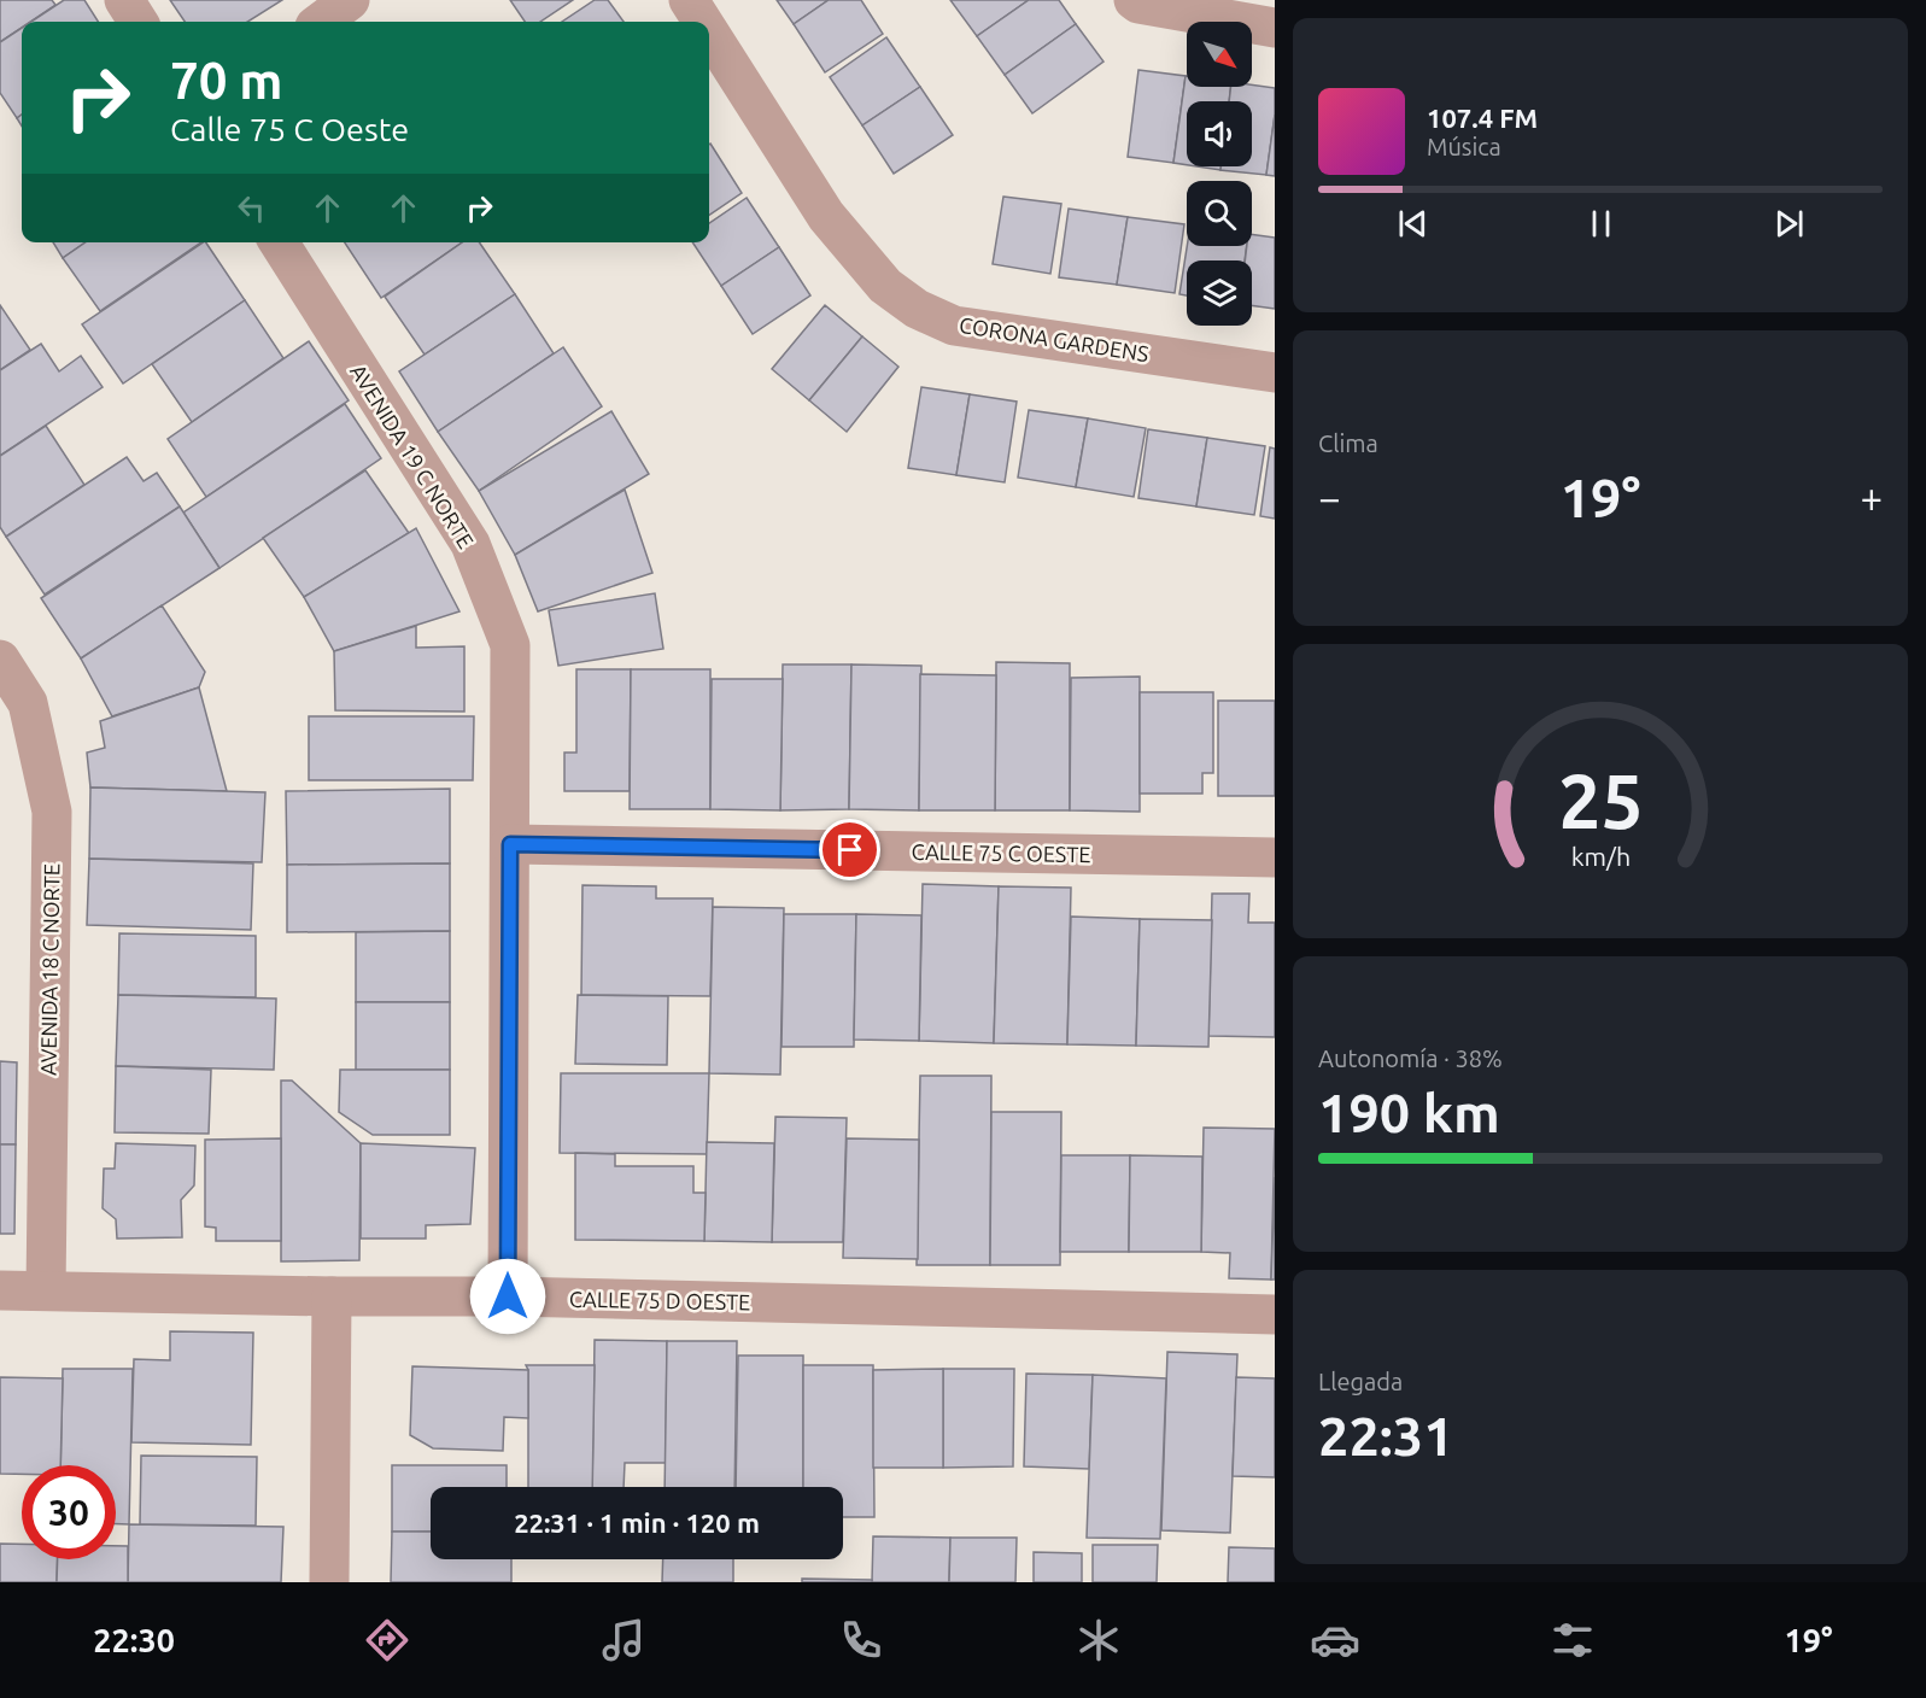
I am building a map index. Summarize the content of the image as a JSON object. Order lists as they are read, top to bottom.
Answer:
{
  "streets": {
    "street": [
      "CORONA GARDENS",
      "AVENIDA 19 C NORTE",
      "CALLE 75 C OESTE",
      "AVENIDA 18 C NORTE",
      "CALLE 75 D OESTE"
    ]
  },
  "crossings": [
    ["AVENIDA 19 C NORTE", "CALLE 75 C OESTE"],
    ["AVENIDA 19 C NORTE", "CALLE 75 D OESTE"],
    ["AVENIDA 18 C NORTE", "CALLE 75 D OESTE"]
  ],
  "north": "bottom right",
  "page": {
    "turn": ["70 m", "Calle 75 C Oeste"],
    "song": ["107.4 FM", "Música"],
    "tile": [
      "Clima",
      ["Autonomía · 38%", "190 km"],
      ["Llegada", "22:31"]
    ],
    "heat": ["−", "19°", "+"],
    "limit": "30",
    "trip": "22:31 · 1 min · 120 m",
    "tabs": ["22:30", "19°"],
    "gauge": ["25", "km/h"]
  }
}
